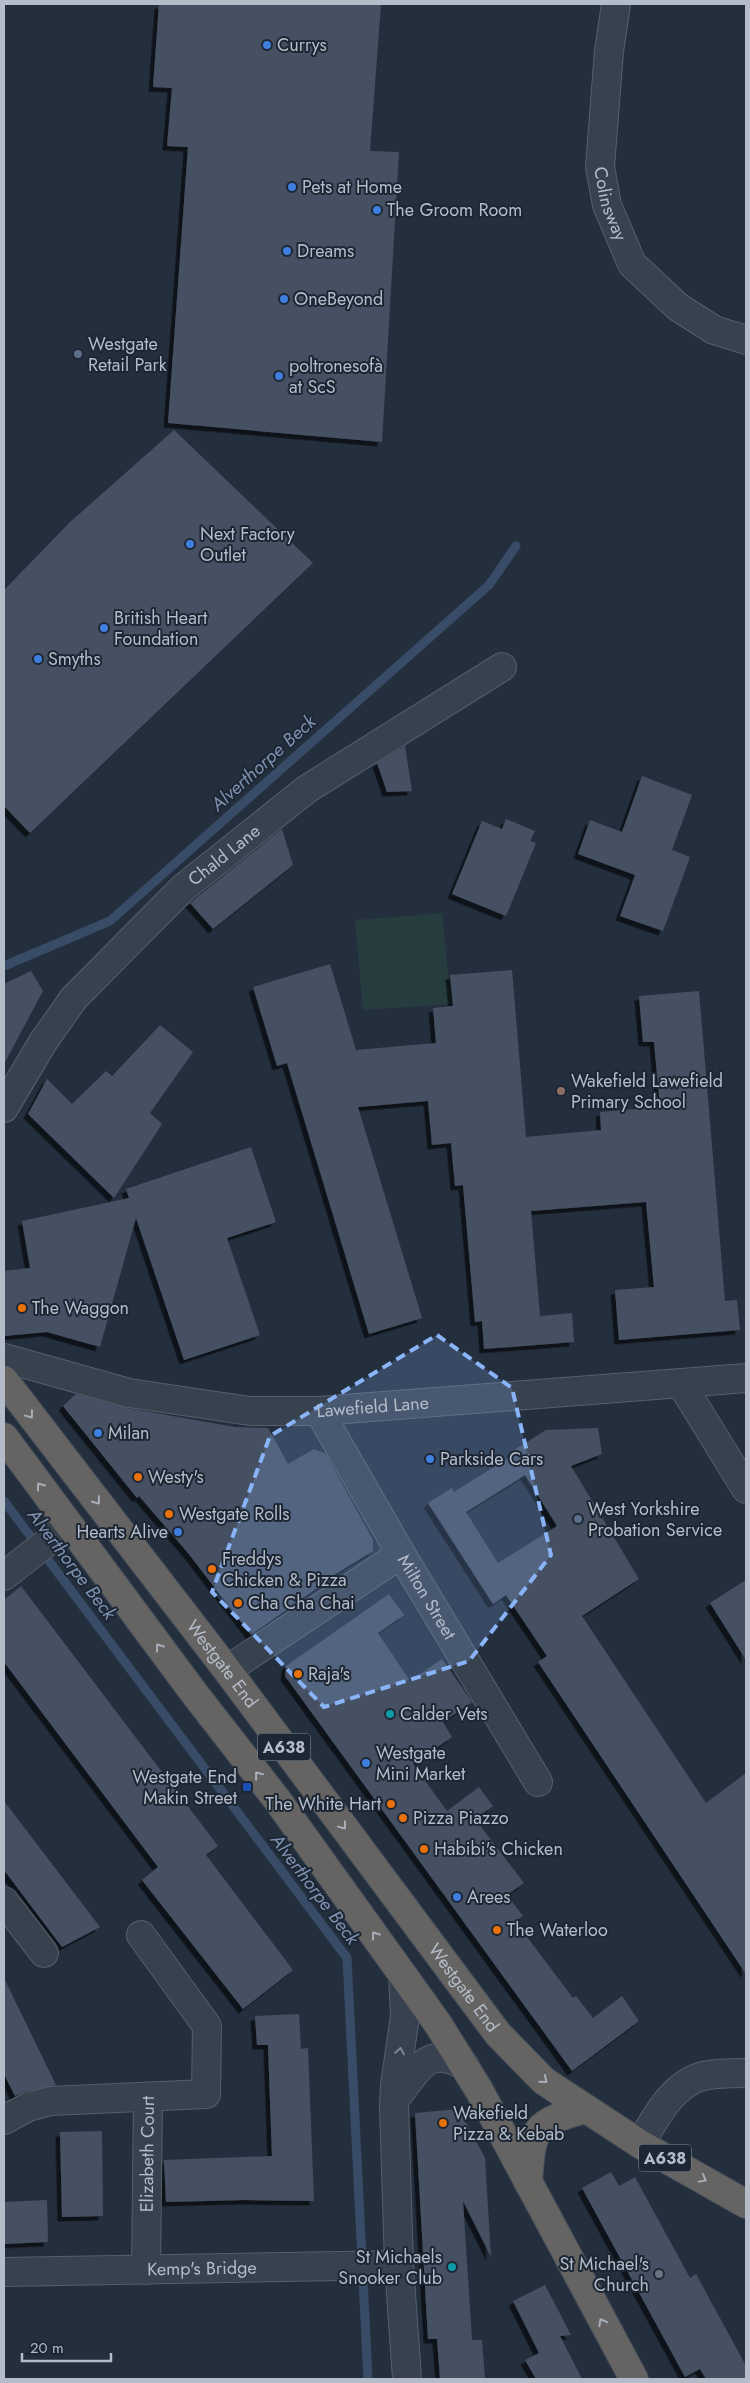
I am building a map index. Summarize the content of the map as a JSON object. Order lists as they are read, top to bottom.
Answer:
{
  "streets": {
    "highway": ["Westgate End", "A638"],
    "street": [
      "Colinsway",
      "Chald Lane",
      "Lawefield Lane",
      "Milton Street",
      "Elizabeth Court",
      "Kemp's Bridge"
    ]
  },
  "crossings": [
    ["Lawefield Lane", "Milton Street"],
    ["Westgate End", "A638"],
    ["Elizabeth Court", "Kemp's Bridge"]
  ],
  "water": ["Alverthorpe Beck"],
  "places": {
    "other": [
      "Currys",
      "Pets at Home",
      "The Groom Room",
      "Dreams",
      "OneBeyond",
      "Westgate Retail Park",
      "poltronesofà at ScS",
      "Next Factory Outlet",
      "British Heart Foundation",
      "Smyths",
      "Wakefield Lawefield Primary School",
      "The Waggon",
      "Milan",
      "Parkside Cars",
      "Westy's",
      "Westgate Rolls",
      "West Yorkshire Probation Service",
      "Hearts Alive",
      "Freddys Chicken & Pizza",
      "Cha Cha Chai",
      "Raja's",
      "Calder Vets",
      "Westgate Mini Market",
      "The White Hart",
      "Pizza Piazzo",
      "Habibi's Chicken",
      "Arees",
      "The Waterloo",
      "Wakefield Pizza & Kebab",
      "St Michaels Snooker Club",
      "St Michael's Church"
    ],
    "transit": ["Westgate End Makin Street"]
  },
  "scale_bar": "20 m"
}
